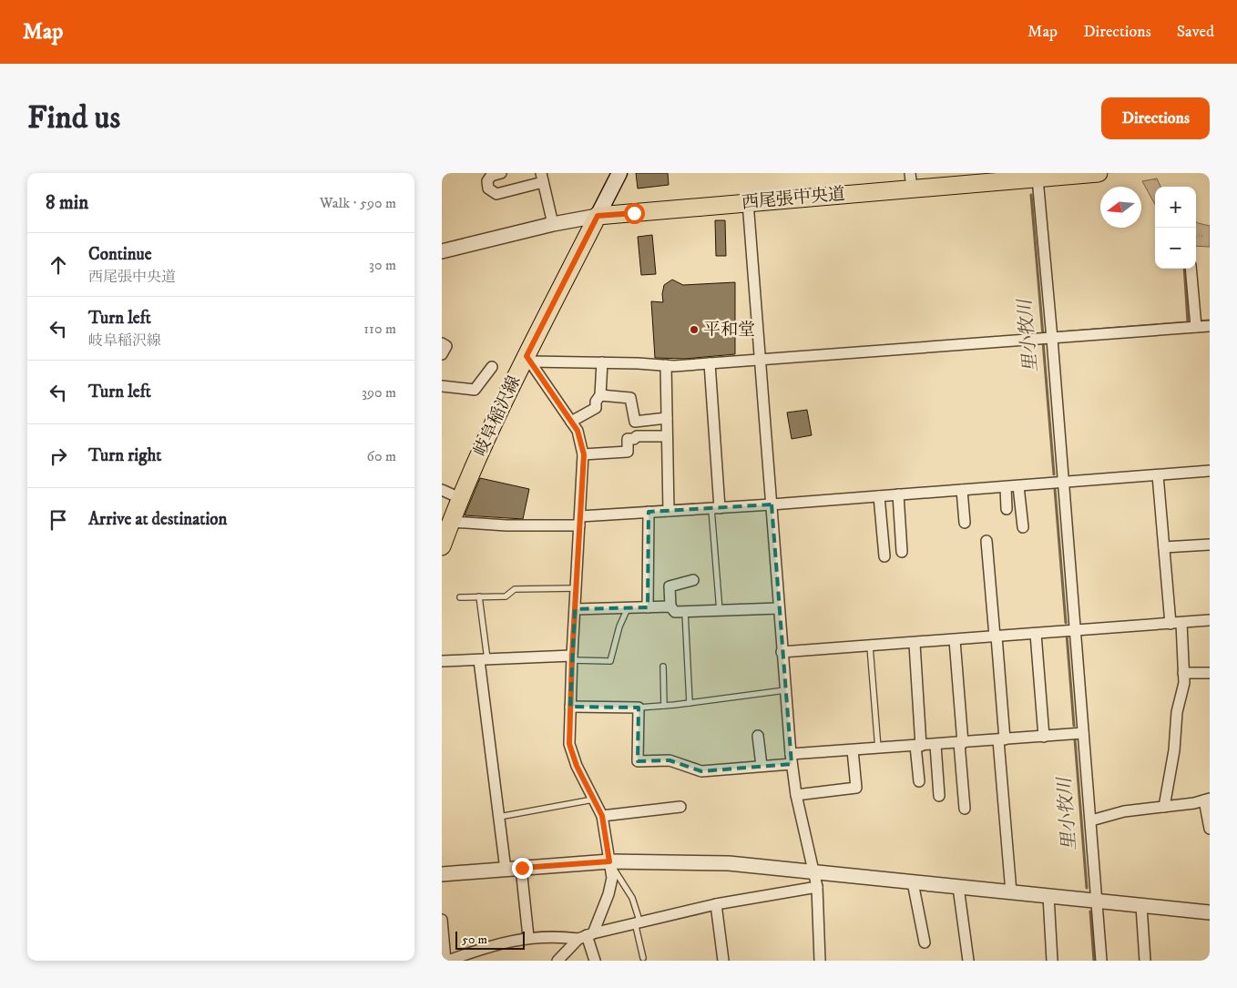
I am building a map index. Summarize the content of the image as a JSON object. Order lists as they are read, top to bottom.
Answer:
{
  "streets": {
    "main road": ["西尾張中央道", "岐阜稲沢線"]
  },
  "crossings": [
    ["西尾張中央道", "岐阜稲沢線"]
  ],
  "water": ["里小牧川"],
  "places": ["平和堂"],
  "scale_bar": "50 m",
  "north": "left",
  "page": {
    "header": "Map",
    "nav": ["Map", "Directions", "Saved"],
    "buttons": "Directions",
    "title": "Find us",
    "heading": ["8 min", "Walk · 590 m"],
    "map_buttons": ["+", "−"],
    "list": [
      ["Continue", "西尾張中央道", "30 m"],
      ["Turn left", "岐阜稲沢線", "110 m"],
      ["Turn left", "390 m"],
      ["Turn right", "60 m"],
      "Arrive at destination"
    ],
    "scale": "50 m"
  }
}
